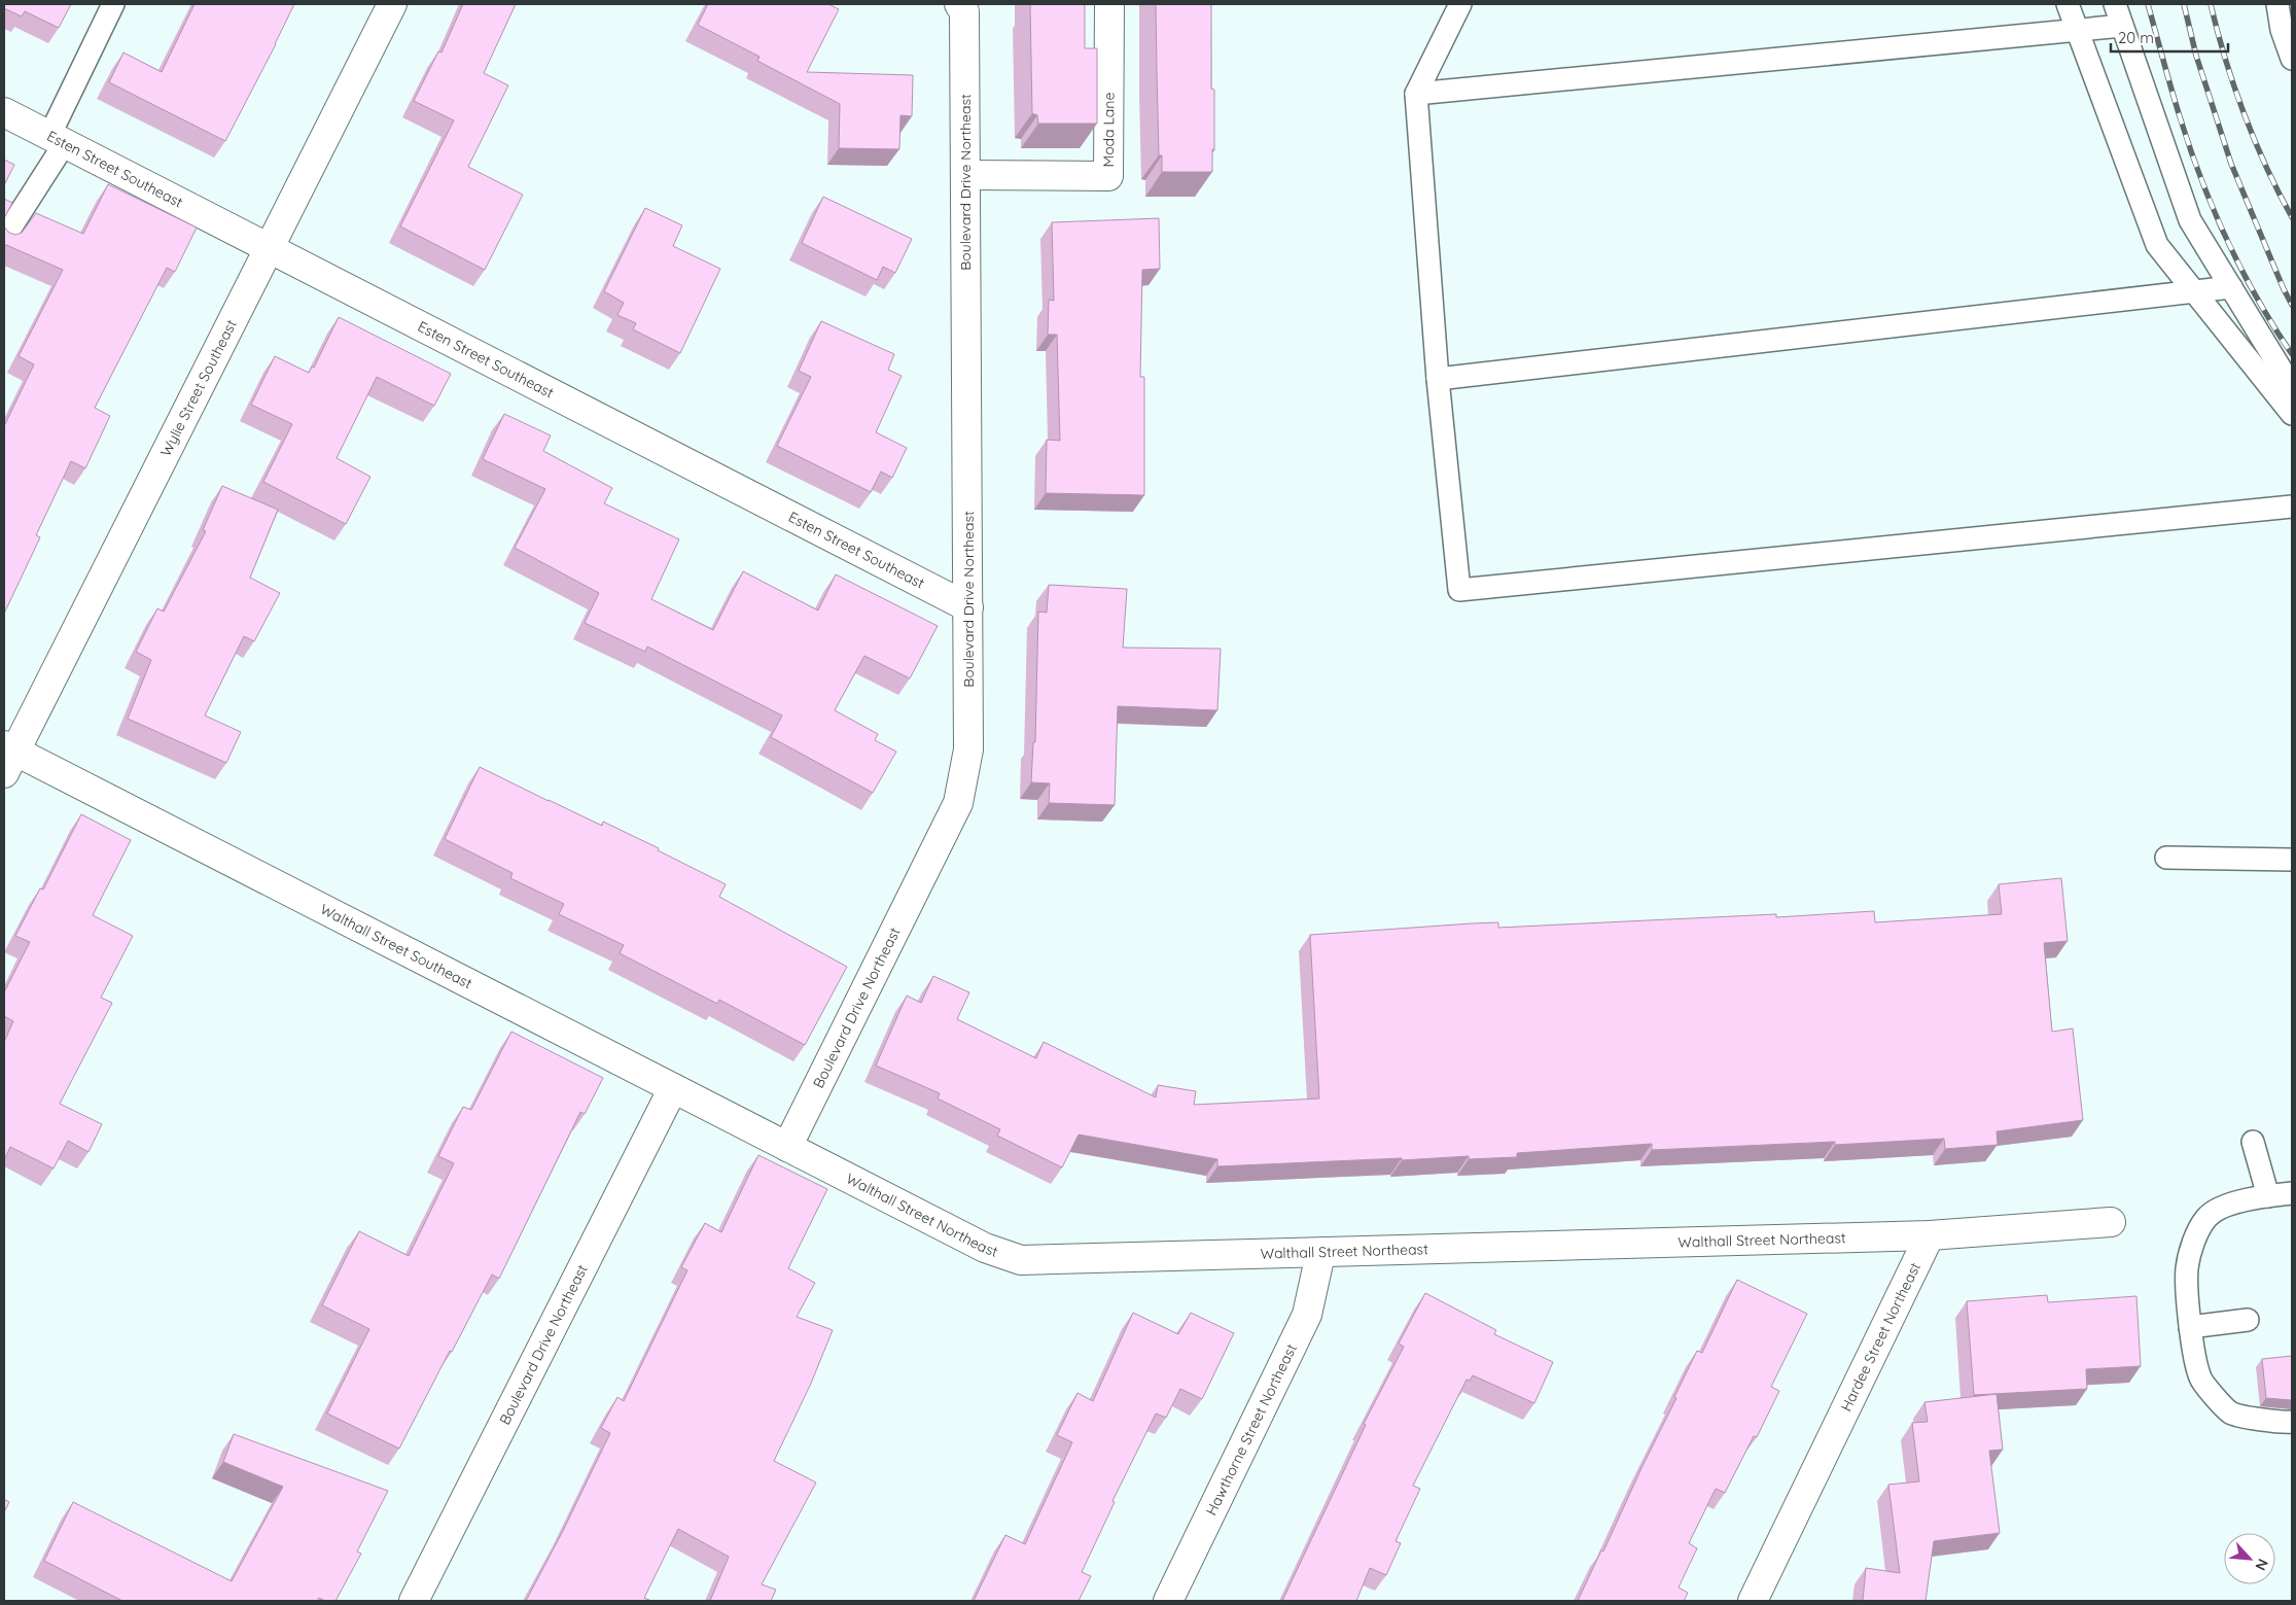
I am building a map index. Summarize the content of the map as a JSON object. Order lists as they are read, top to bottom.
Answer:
{
  "streets": {
    "street": [
      "Moda Lane",
      "Esten Street Southeast",
      "Boulevard Drive Northeast",
      "Wylie Street Southeast",
      "Walthall Street Southeast",
      "Walthall Street Northeast",
      "Hardee Street Northeast",
      "Hawthorne Street Northeast"
    ]
  },
  "crossings": [
    ["Moda Lane", "Boulevard Drive Northeast"],
    ["Esten Street Southeast", "Boulevard Drive Northeast"],
    ["Esten Street Southeast", "Wylie Street Southeast"],
    ["Boulevard Drive Northeast", "Walthall Street Southeast"],
    ["Boulevard Drive Northeast", "Walthall Street Northeast"],
    ["Wylie Street Southeast", "Walthall Street Southeast"],
    ["Walthall Street Southeast", "Walthall Street Northeast"],
    ["Walthall Street Northeast", "Hardee Street Northeast"],
    ["Walthall Street Northeast", "Hawthorne Street Northeast"]
  ],
  "scale_bar": "20 m",
  "north": "bottom right"
}
